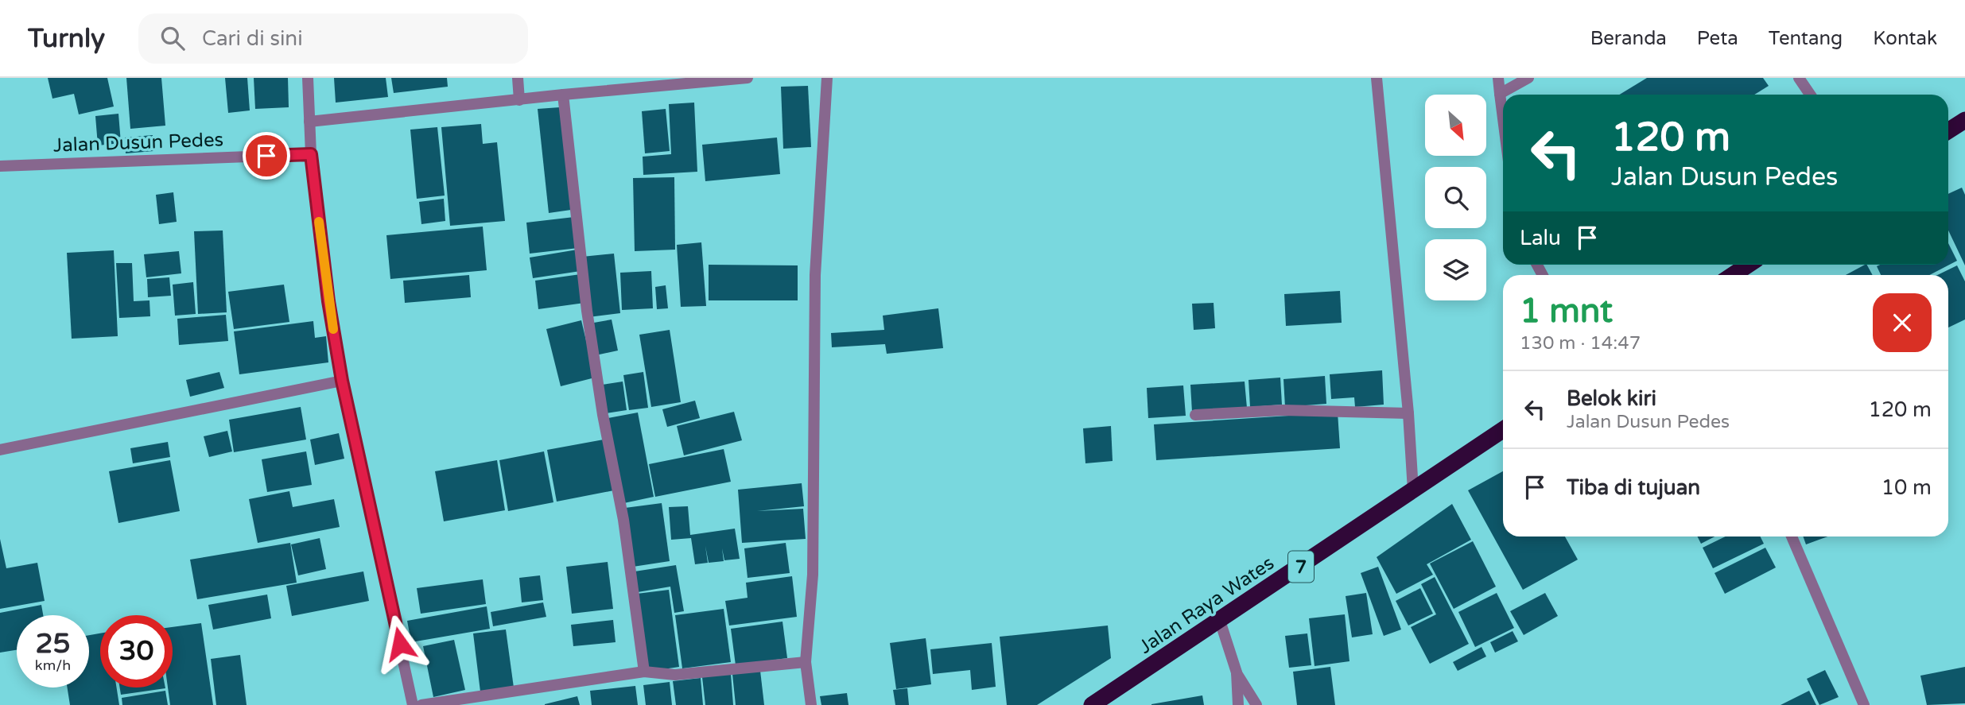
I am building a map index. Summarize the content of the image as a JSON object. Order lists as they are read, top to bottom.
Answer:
{
  "streets": {
    "highway": ["7", "Jalan Raya Wates"],
    "street": ["Jalan Dusun Pedes"]
  },
  "north": "bottom right",
  "page": {
    "header": "Turnly",
    "search": "Cari di sini",
    "nav": [
      "Beranda",
      "Peta",
      "Tentang",
      "Kontak"
    ],
    "turn": ["120 m", "Jalan Dusun Pedes"],
    "then": "Lalu",
    "heading": ["1 mnt", "130 m · 14:47"],
    "list": [
      {
        "name": "Belok kiri",
        "note": "Jalan Dusun Pedes",
        "value": "120 m"
      },
      {
        "name": "Tiba di tujuan",
        "value": "10 m"
      }
    ],
    "speed": "25 km/h",
    "limit": "30"
  }
}
